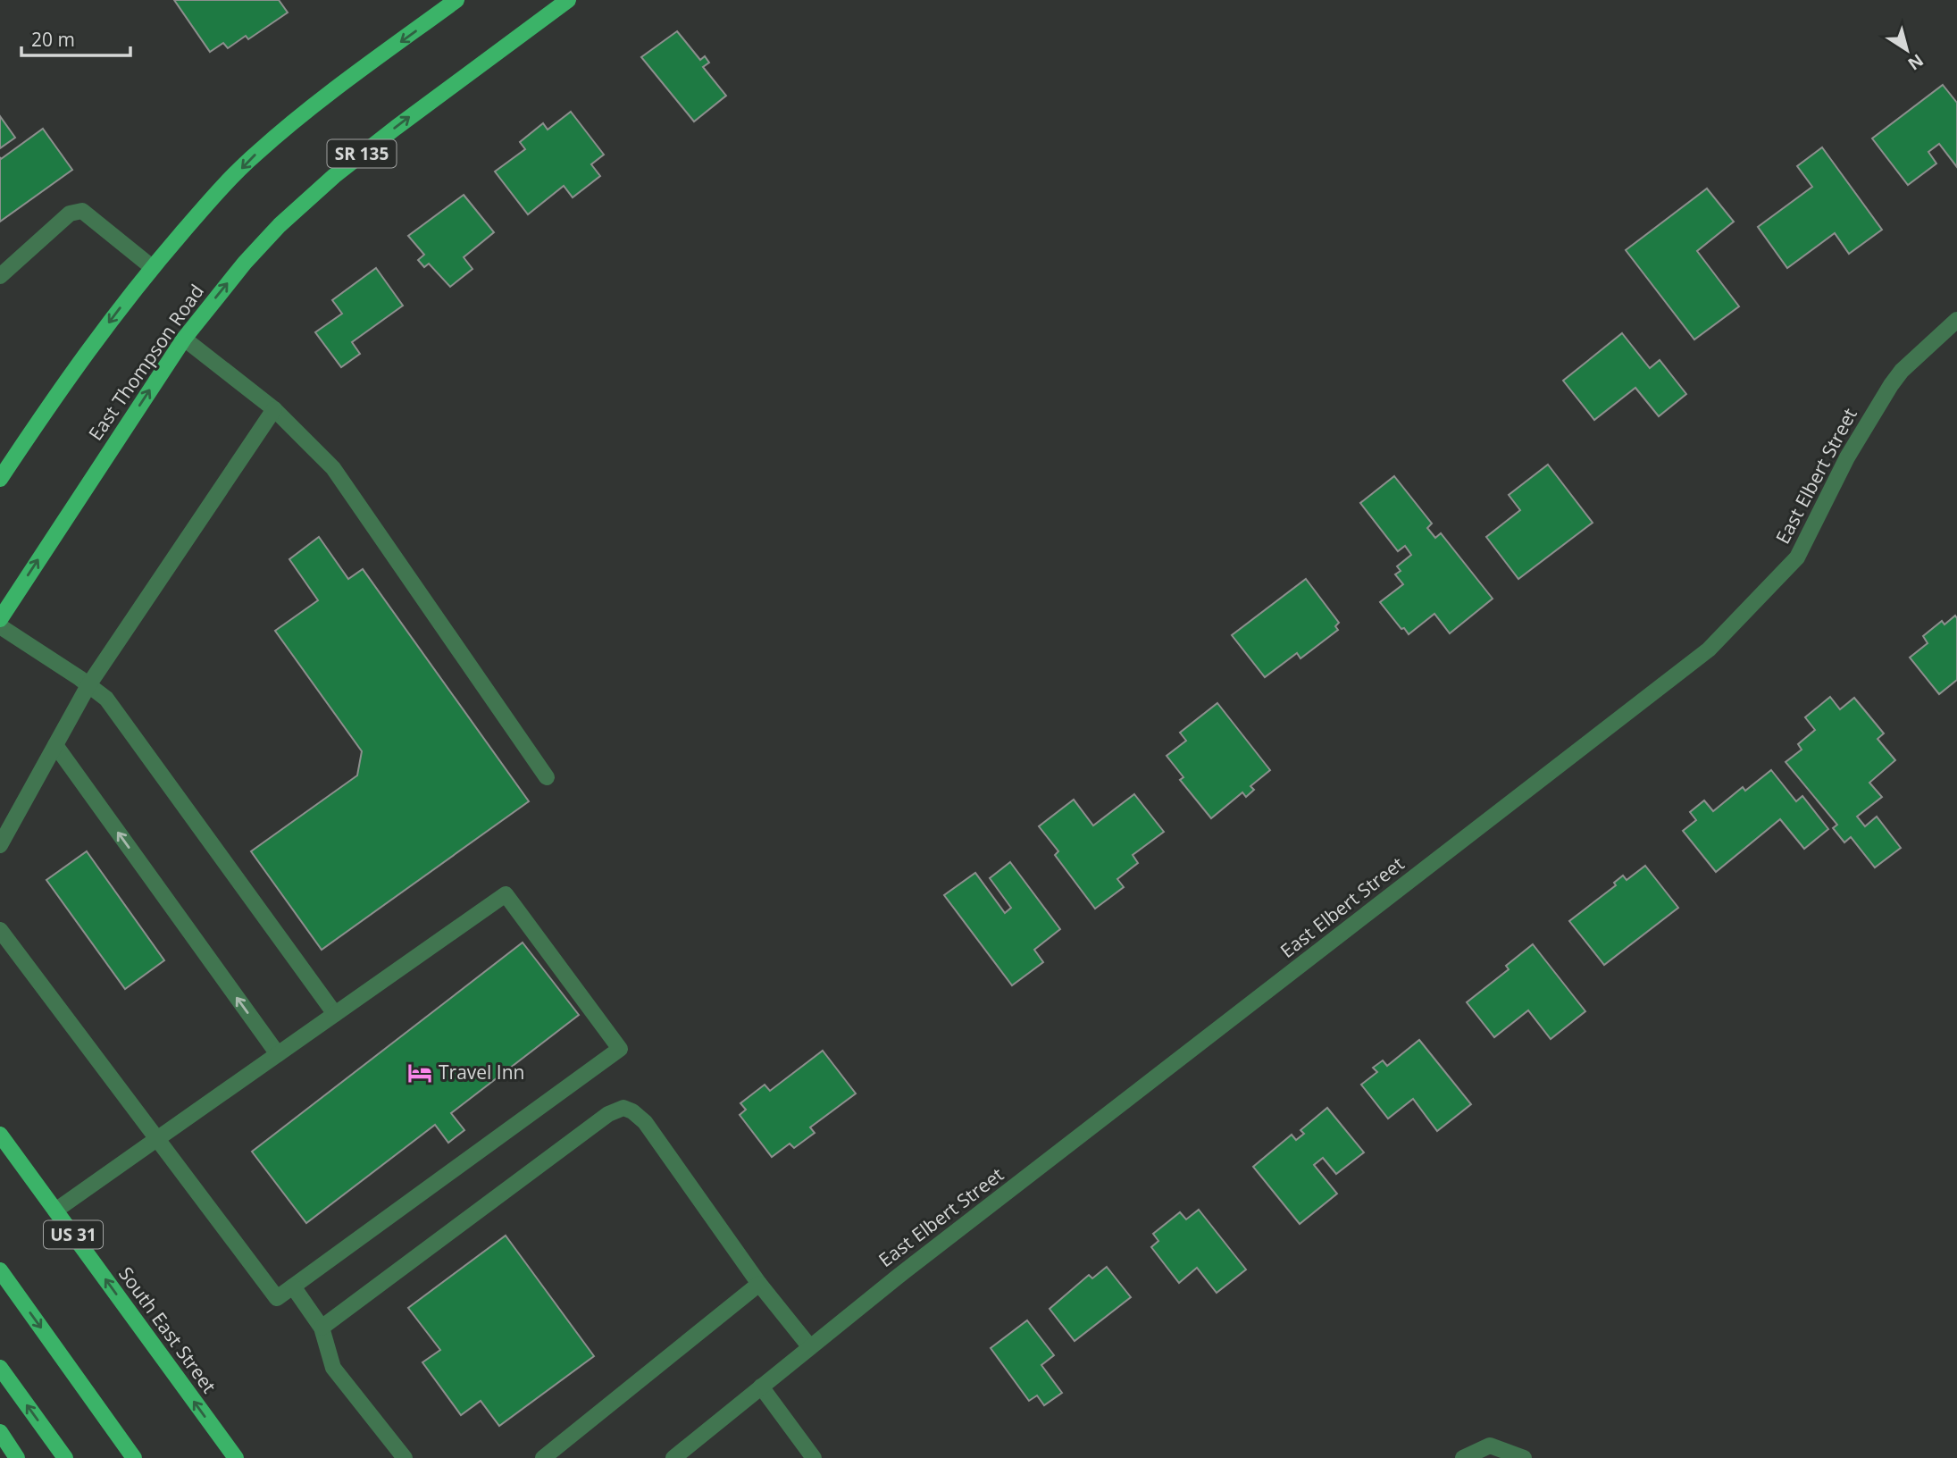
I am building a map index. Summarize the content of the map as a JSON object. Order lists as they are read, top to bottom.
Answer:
{
  "streets": {
    "main road": [
      "SR 135",
      "East Thompson Road",
      "US 31",
      "South East Street"
    ],
    "street": ["East Elbert Street"]
  },
  "places": {
    "hotel": ["Travel Inn"]
  },
  "scale_bar": "20 m",
  "north": "bottom right"
}
